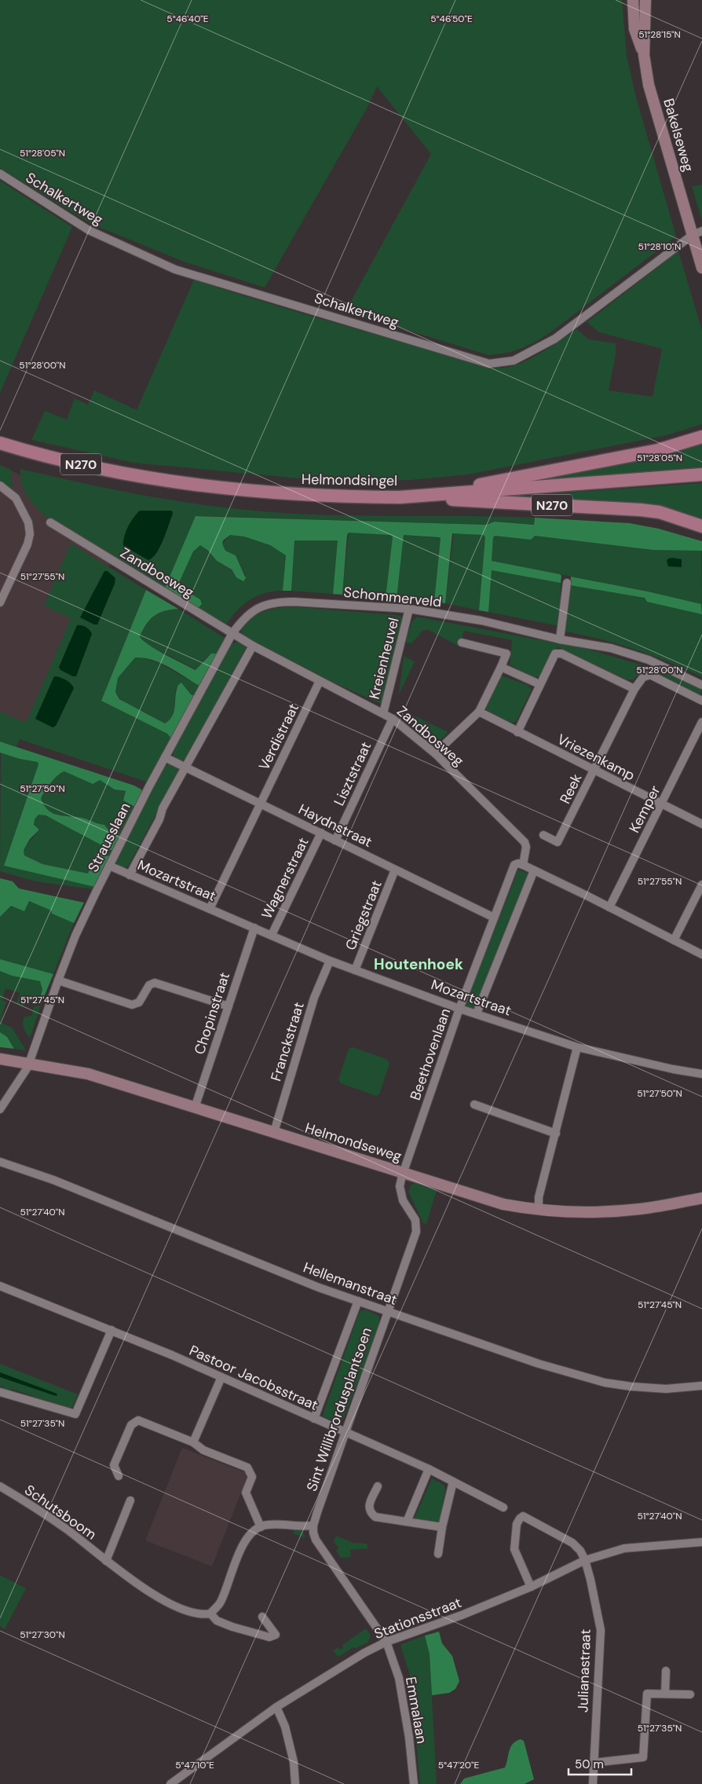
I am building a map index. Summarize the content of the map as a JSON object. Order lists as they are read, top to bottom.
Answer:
{
  "streets": {
    "main road": ["N270", "Helmondsingel"],
    "street": [
      "Bakelseweg",
      "Schalkertweg",
      "Zandbosweg",
      "Schommerveld",
      "Kreienheuvel",
      "Verdistraat",
      "Vriezenkamp",
      "Lisztstraat",
      "Reek",
      "Kemper",
      "Haydnstraat",
      "Strausslaan",
      "Wagnerstraat",
      "Mozartstraat",
      "Griegstraat",
      "Chopinstraat",
      "Franckstraat",
      "Beethovenlaan",
      "Helmondseweg",
      "Hellemanstraat",
      "Pastoor Jacobsstraat",
      "Sint Willibrordusplantsoen",
      "Schutsboom",
      "Stationsstraat",
      "Julianastraat",
      "Emmalaan"
    ]
  },
  "crossings": [
    ["Bakelseweg", "Schalkertweg"],
    ["N270", "Helmondsingel"],
    ["Zandbosweg", "Schommerveld"],
    ["Zandbosweg", "Kreienheuvel"],
    ["Zandbosweg", "Verdistraat"],
    ["Zandbosweg", "Lisztstraat"],
    ["Zandbosweg", "Strausslaan"],
    ["Zandbosweg", "Beethovenlaan"],
    ["Schommerveld", "Kreienheuvel"],
    ["Schommerveld", "Strausslaan"],
    ["Verdistraat", "Haydnstraat"],
    ["Verdistraat", "Mozartstraat"],
    ["Vriezenkamp", "Reek"],
    ["Vriezenkamp", "Kemper"],
    ["Lisztstraat", "Haydnstraat"],
    ["Haydnstraat", "Strausslaan"],
    ["Haydnstraat", "Wagnerstraat"],
    ["Haydnstraat", "Griegstraat"],
    ["Haydnstraat", "Beethovenlaan"],
    ["Strausslaan", "Mozartstraat"],
    ["Strausslaan", "Helmondseweg"],
    ["Wagnerstraat", "Mozartstraat"],
    ["Mozartstraat", "Griegstraat"],
    ["Mozartstraat", "Chopinstraat"],
    ["Mozartstraat", "Franckstraat"],
    ["Mozartstraat", "Beethovenlaan"],
    ["Chopinstraat", "Helmondseweg"],
    ["Franckstraat", "Helmondseweg"],
    ["Beethovenlaan", "Helmondseweg"],
    ["Beethovenlaan", "Sint Willibrordusplantsoen"],
    ["Helmondseweg", "Sint Willibrordusplantsoen"],
    ["Hellemanstraat", "Sint Willibrordusplantsoen"],
    ["Pastoor Jacobsstraat", "Sint Willibrordusplantsoen"],
    ["Stationsstraat", "Julianastraat"],
    ["Stationsstraat", "Emmalaan"]
  ],
  "districts": ["Houtenhoek"],
  "scale_bar": "50 m",
  "coordinates": [
    "5°46'40\"E",
    "5°46'50\"E",
    "51°28'15\"N",
    "51°28'05\"N",
    "51°28'10\"N",
    "51°28'00\"N",
    "51°27'55\"N",
    "51°27'50\"N",
    "51°27'45\"N",
    "51°27'40\"N",
    "51°27'35\"N",
    "51°27'30\"N",
    "5°47'10\"E",
    "5°47'20\"E"
  ]
}
